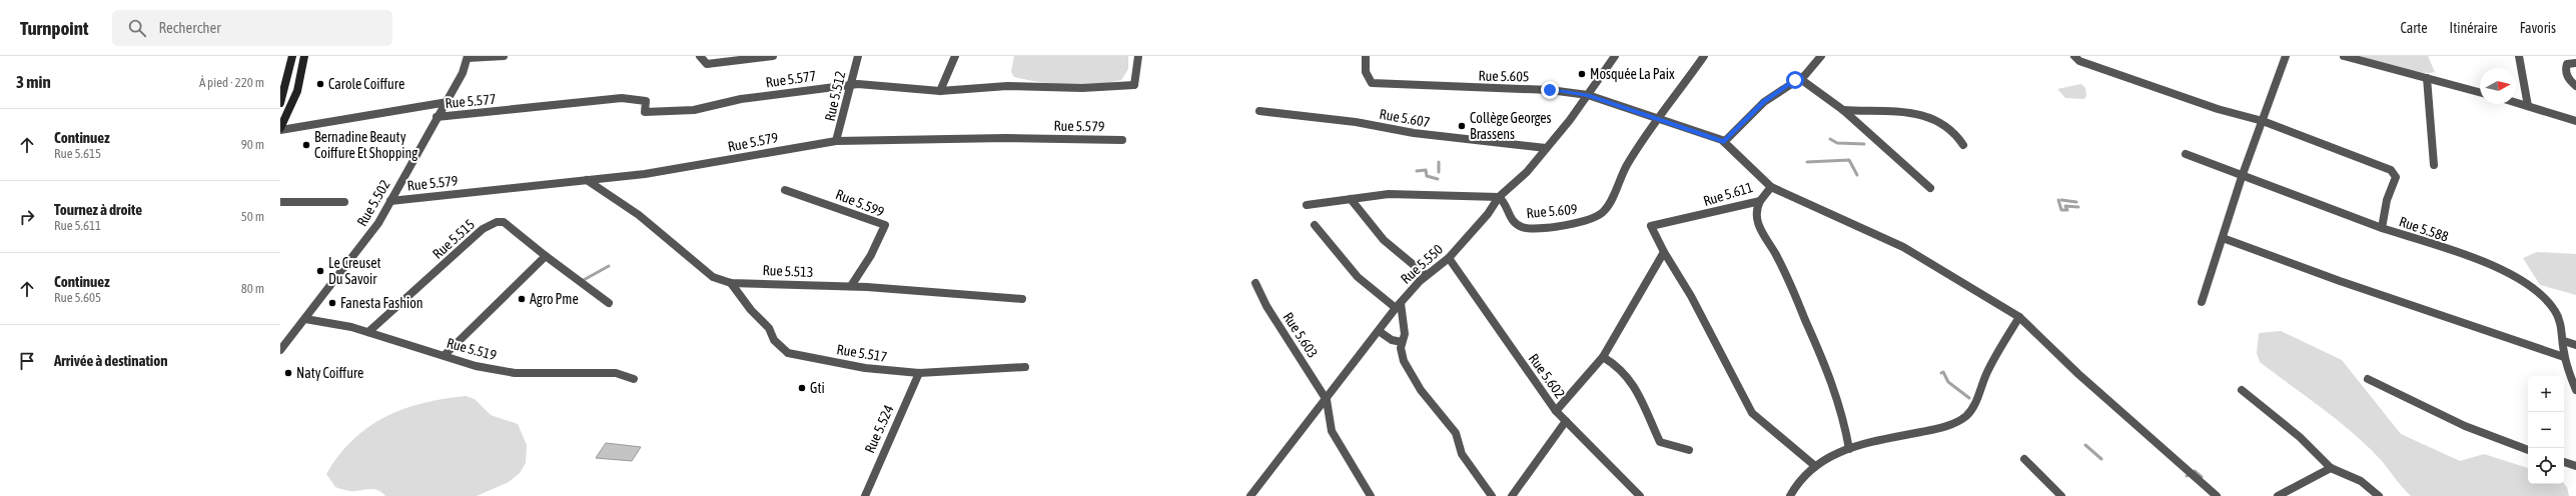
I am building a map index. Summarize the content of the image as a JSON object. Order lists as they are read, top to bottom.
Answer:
{
  "streets": {
    "street": [
      "Rue 5.605",
      "Rue 5.577",
      "Rue 5.512",
      "Rue 5.607",
      "Rue 5.579",
      "Rue 5.611",
      "Rue 5.502",
      "Rue 5.599",
      "Rue 5.609",
      "Rue 5.588",
      "Rue 5.515",
      "Rue 5.550",
      "Rue 5.513",
      "Rue 5.603",
      "Rue 5.519",
      "Rue 5.517",
      "Rue 5.602",
      "Rue 5.524"
    ]
  },
  "crossings": [
    ["Rue 5.605", "Rue 5.611"],
    ["Rue 5.605", "Rue 5.609"],
    ["Rue 5.605", "Rue 5.550"],
    ["Rue 5.577", "Rue 5.512"],
    ["Rue 5.577", "Rue 5.502"],
    ["Rue 5.512", "Rue 5.579"],
    ["Rue 5.607", "Rue 5.550"],
    ["Rue 5.579", "Rue 5.502"],
    ["Rue 5.579", "Rue 5.513"],
    ["Rue 5.611", "Rue 5.609"],
    ["Rue 5.502", "Rue 5.519"],
    ["Rue 5.599", "Rue 5.513"],
    ["Rue 5.609", "Rue 5.550"],
    ["Rue 5.515", "Rue 5.519"],
    ["Rue 5.550", "Rue 5.603"],
    ["Rue 5.550", "Rue 5.602"],
    ["Rue 5.513", "Rue 5.517"],
    ["Rue 5.517", "Rue 5.524"]
  ],
  "places": [
    "Mosquée La Paix",
    "Carole Coiffure",
    "Collège Georges Brassens",
    "Bernadine Beauty Coiffure Et Shopping",
    "Le Creuset Du Savoir",
    "Agro Pme",
    "Fanesta Fashion",
    "Naty Coiffure",
    "Gti"
  ],
  "north": "right",
  "page": {
    "header": "Turnpoint",
    "search": "Rechercher",
    "nav": ["Carte", "Itinéraire", "Favoris"],
    "heading": ["3 min", "À pied · 220 m"],
    "list": [
      ["Continuez", "Rue 5.615", "90 m"],
      ["Tournez à droite", "Rue 5.611", "50 m"],
      ["Continuez", "Rue 5.605", "80 m"],
      "Arrivée à destination"
    ],
    "map_buttons": ["+", "−"]
  }
}
